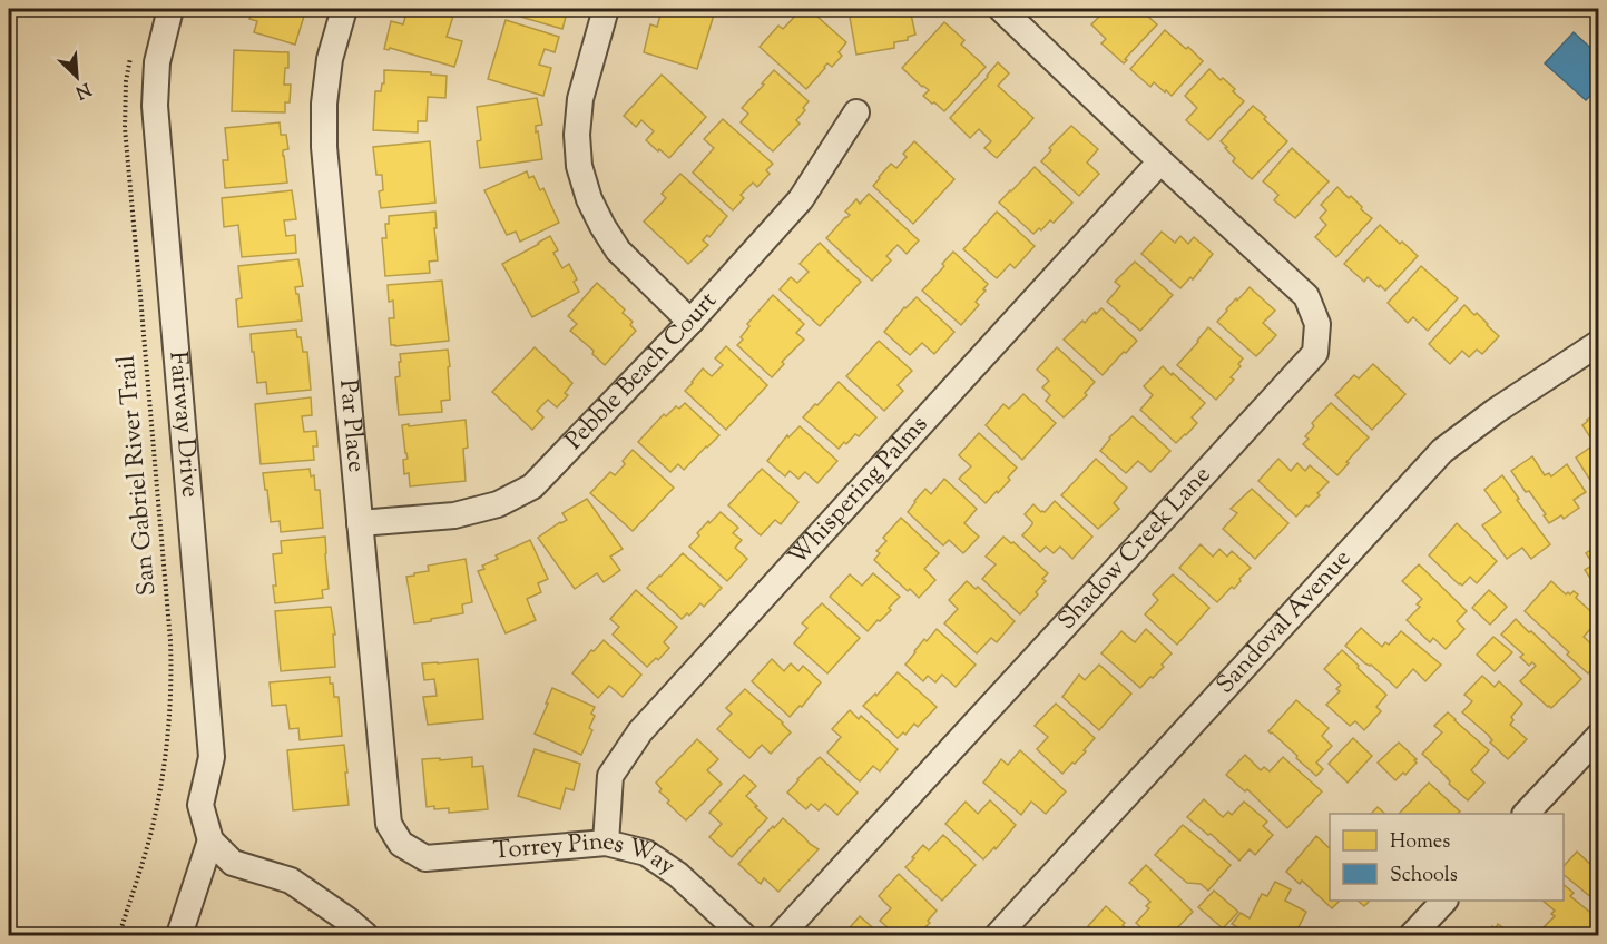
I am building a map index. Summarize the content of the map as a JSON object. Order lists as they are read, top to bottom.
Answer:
{
  "streets": {
    "street": [
      "Pebble Beach Court",
      "Fairway Drive",
      "Par Place",
      "Whispering Palms",
      "Shadow Creek Lane",
      "Sandoval Avenue",
      "Torrey Pines Way"
    ],
    "path": ["San Gabriel River Trail"]
  },
  "crossings": [
    ["Pebble Beach Court", "Par Place"],
    ["Par Place", "Torrey Pines Way"],
    ["Whispering Palms", "Shadow Creek Lane"],
    ["Whispering Palms", "Torrey Pines Way"]
  ],
  "legend": ["Homes", "Schools"],
  "north": "bottom right"
}
